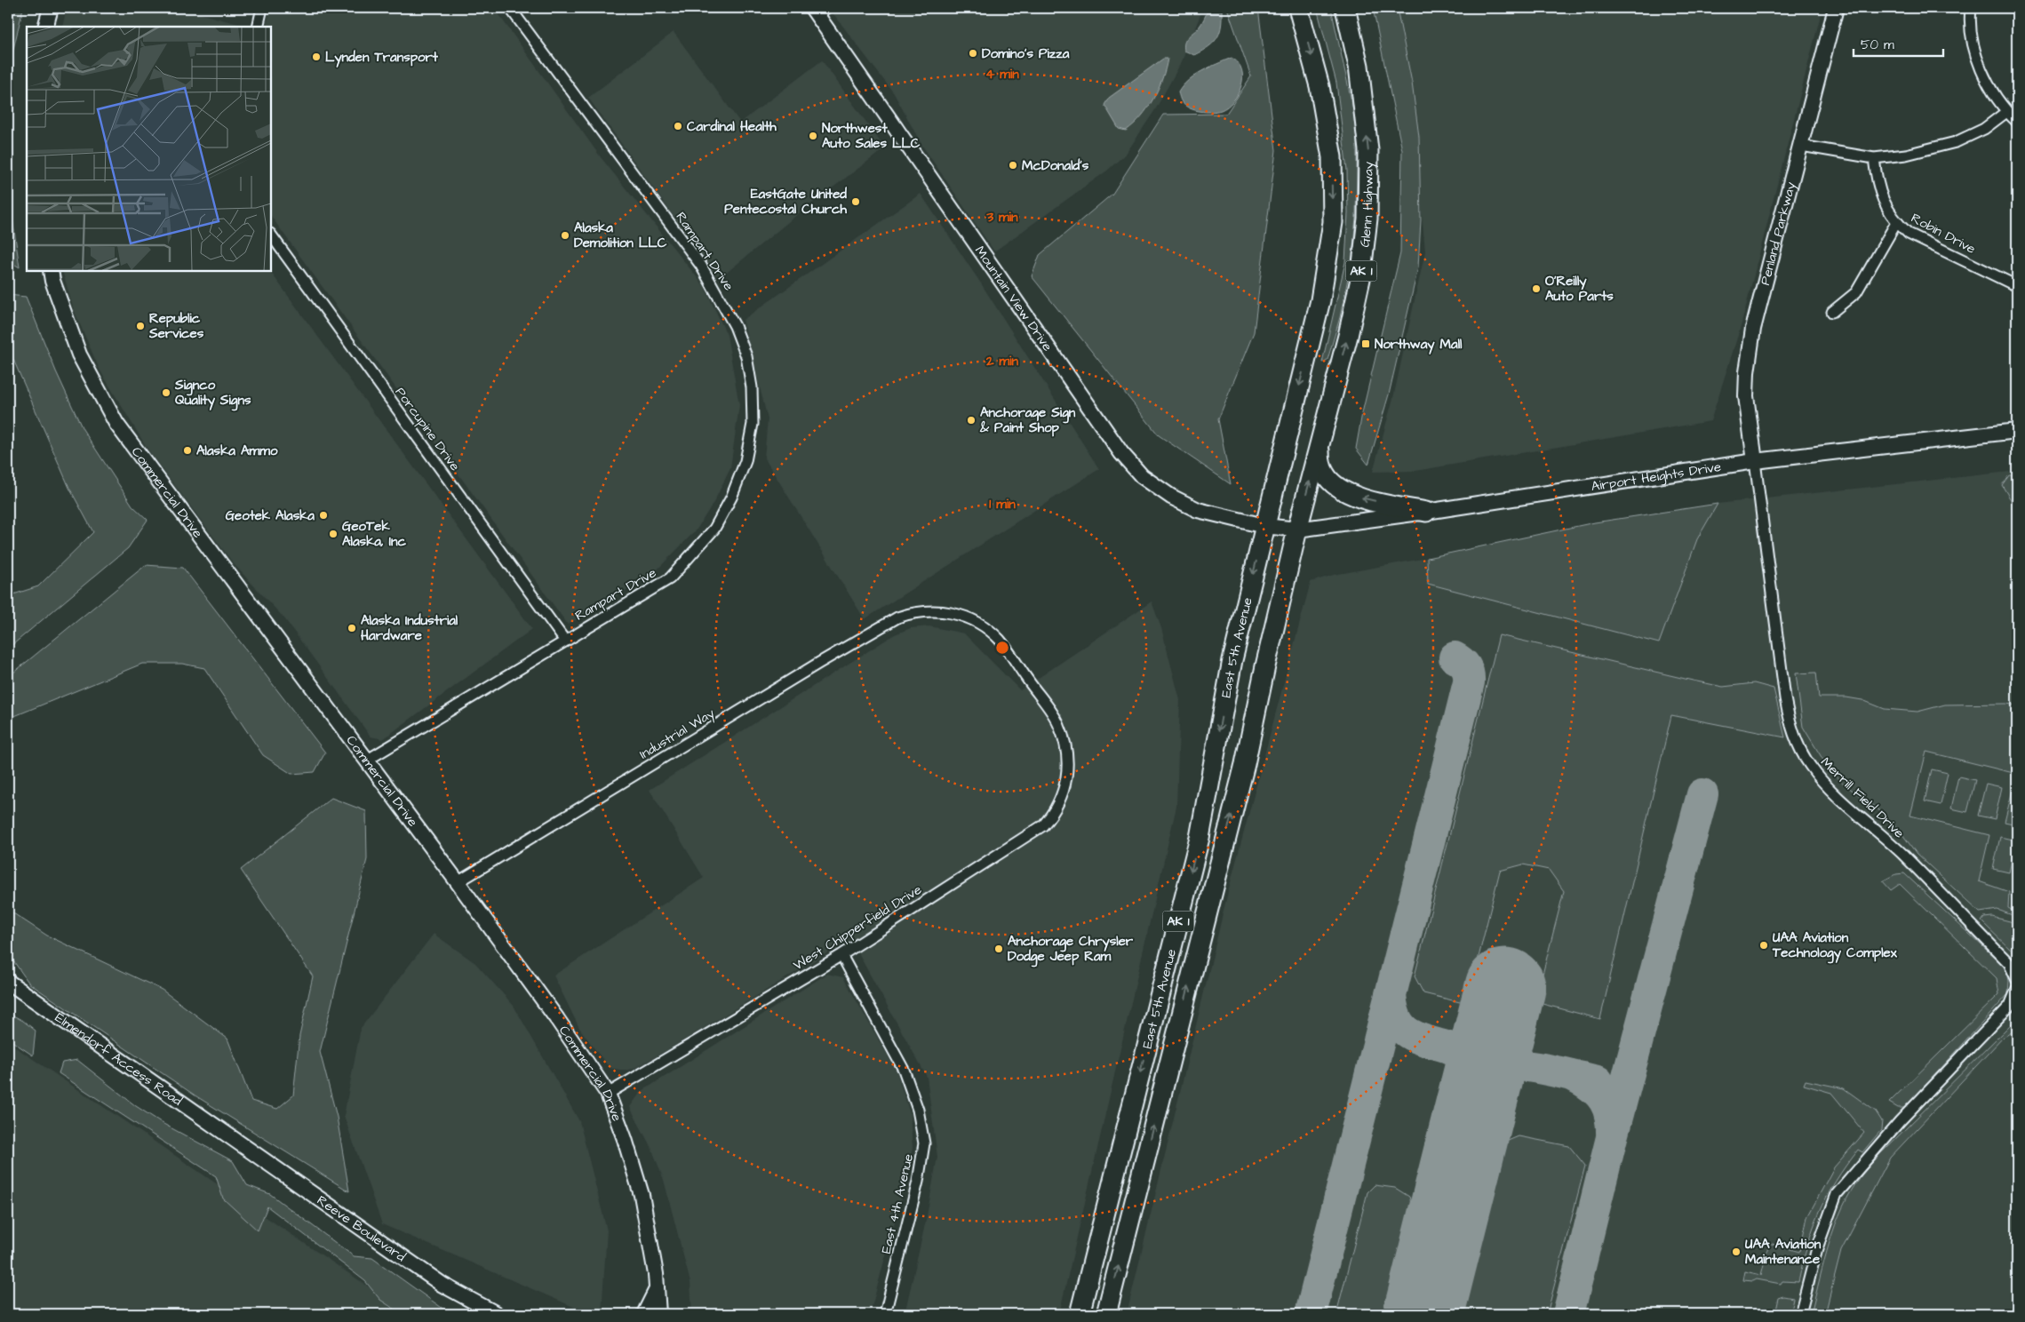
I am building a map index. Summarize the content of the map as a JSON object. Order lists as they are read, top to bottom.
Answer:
{
  "streets": {
    "highway": ["Glenn Highway", "AK 1", "East 5th Avenue"],
    "street": [
      "Penland Parkway",
      "Robin Drive",
      "Rampart Drive",
      "Mountain View Drive",
      "Porcupine Drive",
      "Airport Heights Drive",
      "Commercial Drive",
      "Industrial Way",
      "Merrill Field Drive",
      "West Chipperfield Drive",
      "Elmendorf Access Road",
      "East 4th Avenue",
      "Reeve Boulevard"
    ]
  },
  "crossings": [
    ["Glenn Highway", "Mountain View Drive"],
    ["Glenn Highway", "Airport Heights Drive"],
    ["Glenn Highway", "East 5th Avenue"],
    ["Penland Parkway", "Airport Heights Drive"],
    ["Penland Parkway", "Merrill Field Drive"],
    ["Rampart Drive", "Porcupine Drive"],
    ["Rampart Drive", "Commercial Drive"],
    ["AK 1", "Mountain View Drive"],
    ["AK 1", "East 5th Avenue"],
    ["Mountain View Drive", "Airport Heights Drive"],
    ["Mountain View Drive", "East 5th Avenue"],
    ["Airport Heights Drive", "East 5th Avenue"],
    ["Airport Heights Drive", "Merrill Field Drive"],
    ["Commercial Drive", "Industrial Way"],
    ["Commercial Drive", "West Chipperfield Drive"],
    ["Industrial Way", "West Chipperfield Drive"],
    ["West Chipperfield Drive", "East 4th Avenue"],
    ["Elmendorf Access Road", "Reeve Boulevard"]
  ],
  "places": {
    "other": [
      "Domino's Pizza",
      "Lynden Transport",
      "Cardinal Health",
      "Northwest Auto Sales LLC",
      "McDonald's",
      "EastGate United Pentecostal Church",
      "Alaska Demolition LLC",
      "O'Reilly Auto Parts",
      "Republic Services",
      "Signco Quality Signs",
      "Anchorage Sign & Paint Shop",
      "Alaska Ammo",
      "Geotek Alaska",
      "GeoTek Alaska, Inc",
      "Alaska Industrial Hardware",
      "UAA Aviation Technology Complex",
      "Anchorage Chrysler Dodge Jeep Ram",
      "UAA Aviation Maintenance"
    ],
    "transit": ["Northway Mall"]
  },
  "scale_bar": "50 m",
  "rings": [
    "4 min",
    "3 min",
    "2 min",
    "1 min"
  ]
}
